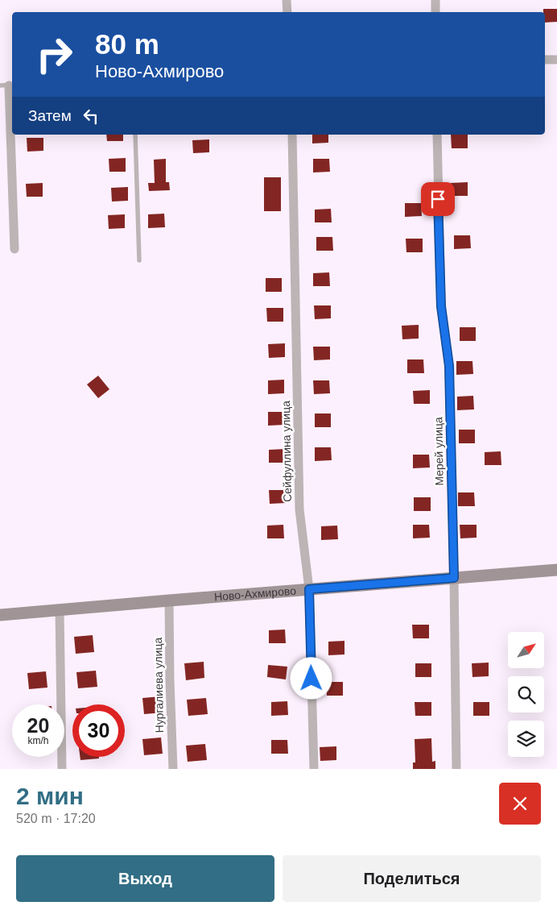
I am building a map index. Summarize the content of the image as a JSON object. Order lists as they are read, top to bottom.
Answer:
{
  "streets": {
    "street": [
      "Сейфуллина улица",
      "Мерей улица",
      "Ново-Ахмирово",
      "Нургалиева улица"
    ]
  },
  "crossings": [
    ["Сейфуллина улица", "Ново-Ахмирово"],
    ["Мерей улица", "Ново-Ахмирово"],
    ["Ново-Ахмирово", "Нургалиева улица"]
  ],
  "north": "top right",
  "page": {
    "turn": ["80 m", "Ново-Ахмирово"],
    "then": "Затем",
    "speed": "20 km/h",
    "limit": "30",
    "heading": ["2 мин", "520 m · 17:20"],
    "buttons": ["Выход", "Поделиться"]
  }
}
